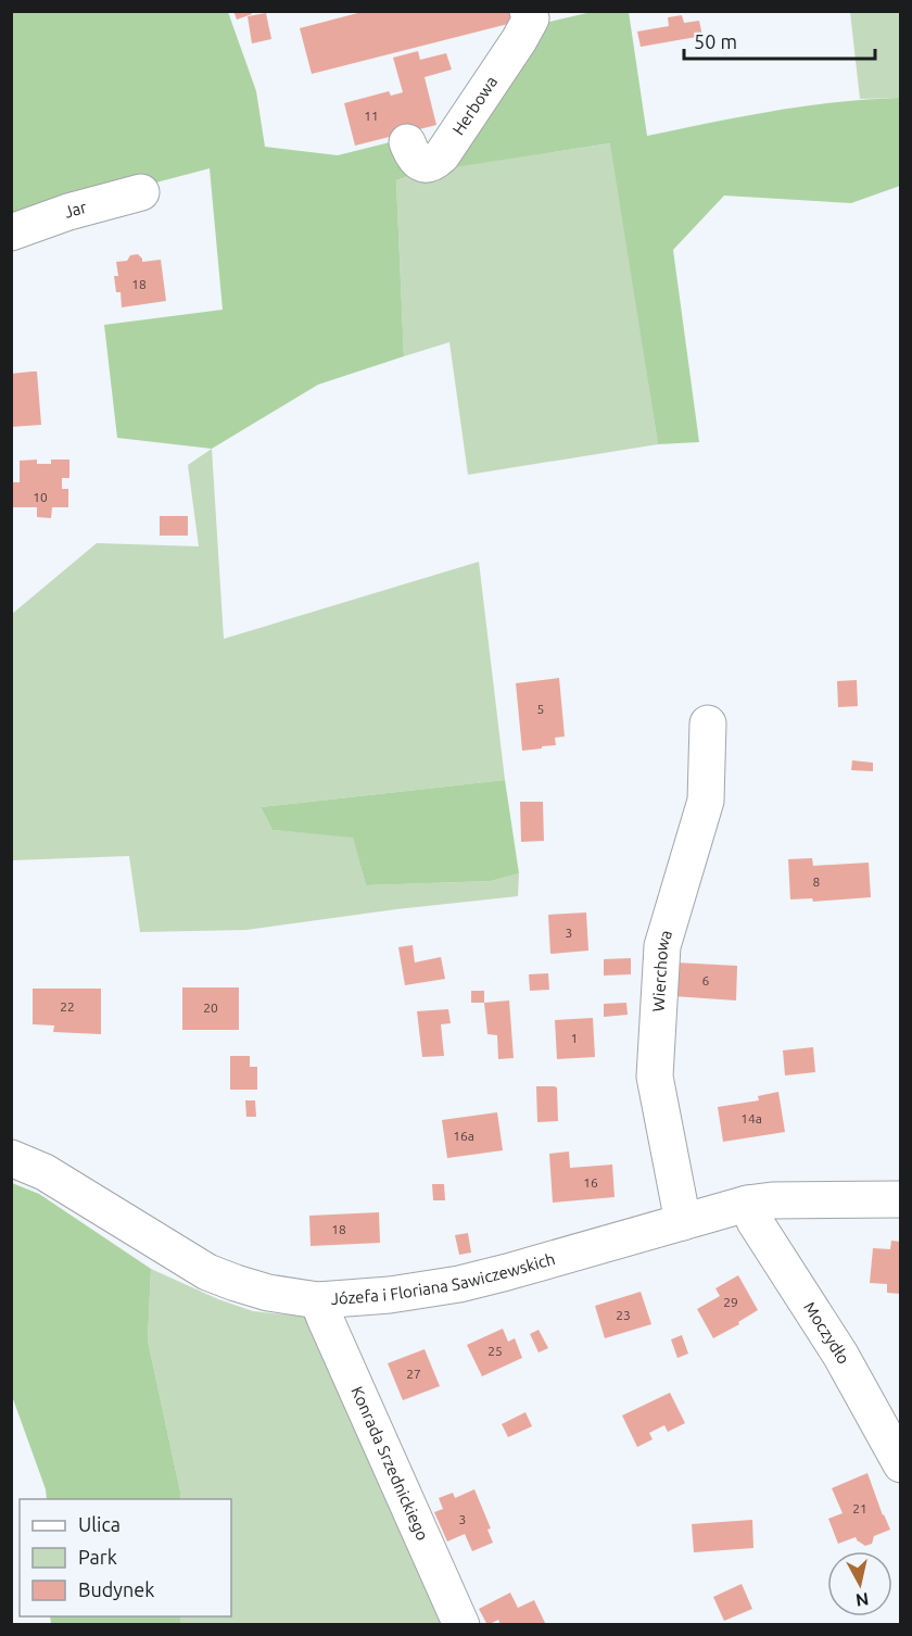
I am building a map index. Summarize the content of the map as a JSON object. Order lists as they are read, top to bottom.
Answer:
{
  "streets": {
    "street": [
      "Herbowa",
      "Jar",
      "Wierchowa",
      "Józefa i Floriana Sawiczewskich",
      "Moczydło",
      "Konrada Srzednickiego"
    ]
  },
  "crossings": [
    ["Wierchowa", "Józefa i Floriana Sawiczewskich"],
    ["Józefa i Floriana Sawiczewskich", "Moczydło"],
    ["Józefa i Floriana Sawiczewskich", "Konrada Srzednickiego"]
  ],
  "house_numbers": [
    "11",
    "18",
    "10",
    "5",
    "8",
    "3",
    "6",
    "22",
    "20",
    "1",
    "14a",
    "16a",
    "16",
    "18",
    "29",
    "23",
    "25",
    "27",
    "21",
    "3"
  ],
  "legend": ["Ulica", "Park", "Budynek"],
  "scale_bar": "50 m",
  "north": "bottom"
}
